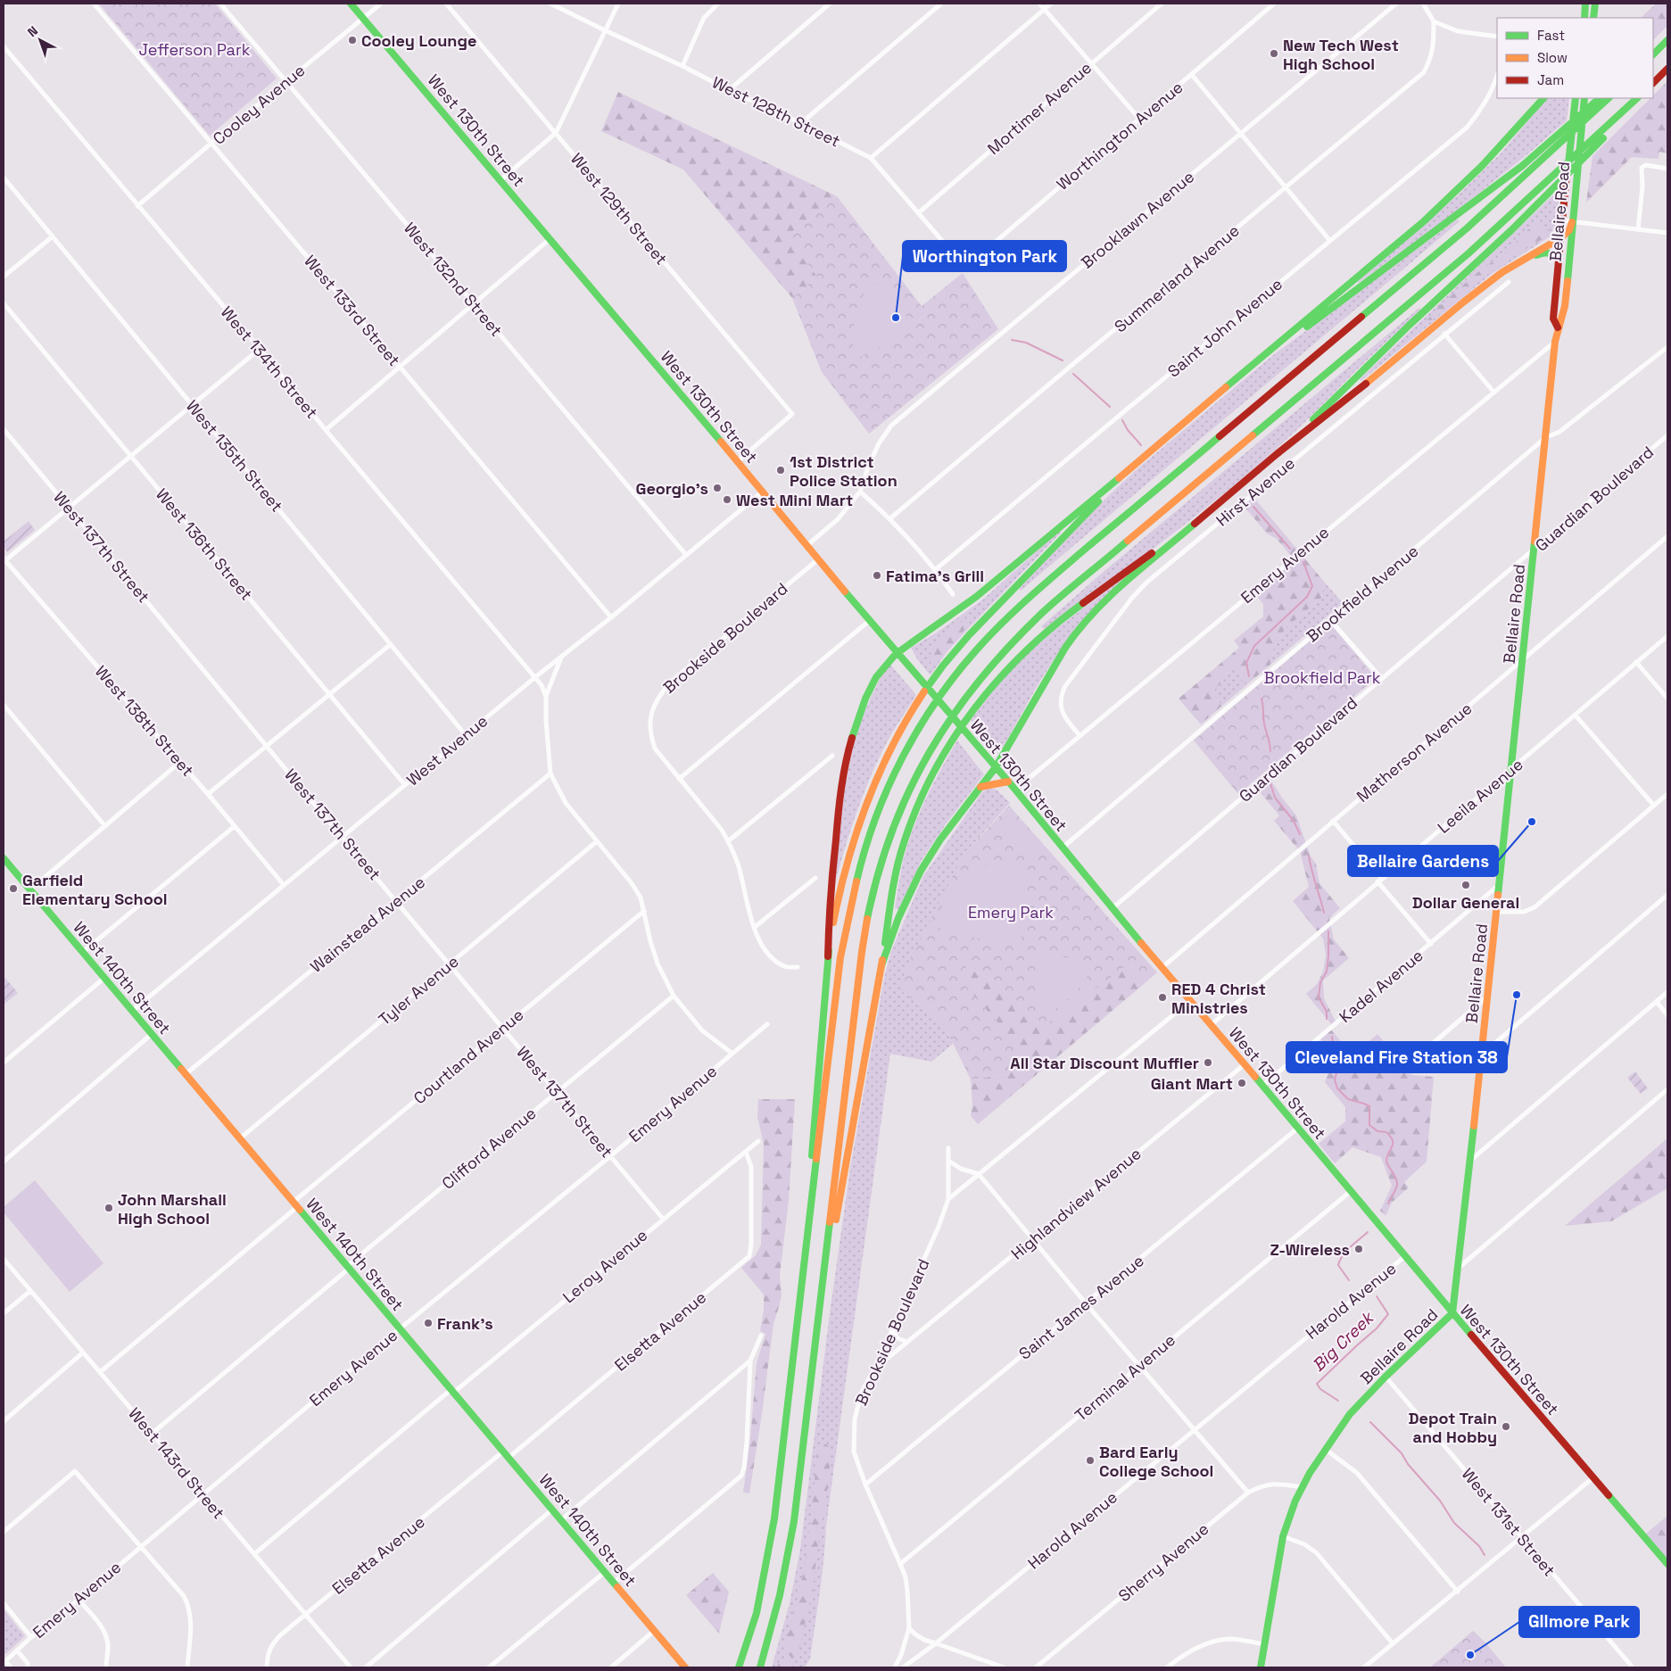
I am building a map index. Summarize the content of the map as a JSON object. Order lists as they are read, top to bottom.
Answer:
{
  "streets": {
    "main road": ["West 130th Street", "Bellaire Road", "West 140th Street"],
    "street": [
      "Cooley Avenue",
      "Mortimer Avenue",
      "West 128th Street",
      "Worthington Avenue",
      "West 129th Street",
      "Brooklawn Avenue",
      "Summerland Avenue",
      "West 132nd Street",
      "West 133rd Street",
      "Saint John Avenue",
      "West 134th Street",
      "West 135th Street",
      "Hirst Avenue",
      "Guardian Boulevard",
      "West 136th Street",
      "West 137th Street",
      "Emery Avenue",
      "Brookfield Avenue",
      "Brookside Boulevard",
      "West 138th Street",
      "West Avenue",
      "Matherson Avenue",
      "Leeila Avenue",
      "Wainstead Avenue",
      "Kadel Avenue",
      "Tyler Avenue",
      "Courtland Avenue",
      "Clifford Avenue",
      "Highlandview Avenue",
      "Leroy Avenue",
      "Harold Avenue",
      "Saint James Avenue",
      "Elsetta Avenue",
      "Terminal Avenue",
      "West 143rd Street",
      "West 131st Street",
      "Sherry Avenue"
    ]
  },
  "crossings": [
    ["Cooley Avenue", "West 130th Street"],
    ["Cooley Avenue", "West 132nd Street"],
    ["Cooley Avenue", "West 133rd Street"],
    ["Cooley Avenue", "West 134th Street"],
    ["Mortimer Avenue", "West 128th Street"],
    ["West 128th Street", "Worthington Avenue"],
    ["West 130th Street", "West 129th Street"],
    ["West 130th Street", "Bellaire Road"],
    ["West 130th Street", "Brooklawn Avenue"],
    ["West 130th Street", "Guardian Boulevard"],
    ["West 130th Street", "Emery Avenue"],
    ["West 130th Street", "Brookfield Avenue"],
    ["West 130th Street", "Brookside Boulevard"],
    ["West 130th Street", "West Avenue"],
    ["West 130th Street", "Matherson Avenue"],
    ["West 130th Street", "Leeila Avenue"],
    ["West 130th Street", "Kadel Avenue"],
    ["West 130th Street", "Highlandview Avenue"],
    ["West 130th Street", "Harold Avenue"],
    ["West 130th Street", "Saint James Avenue"],
    ["West 130th Street", "Terminal Avenue"],
    ["Bellaire Road", "Guardian Boulevard"],
    ["Bellaire Road", "Emery Avenue"],
    ["Bellaire Road", "Brookfield Avenue"],
    ["Bellaire Road", "Matherson Avenue"],
    ["Bellaire Road", "Leeila Avenue"],
    ["Bellaire Road", "Kadel Avenue"],
    ["Bellaire Road", "West 131st Street"],
    ["Bellaire Road", "Sherry Avenue"],
    ["West 132nd Street", "West Avenue"],
    ["West 133rd Street", "West Avenue"],
    ["West 134th Street", "West Avenue"],
    ["West 135th Street", "West Avenue"],
    ["Hirst Avenue", "Emery Avenue"],
    ["West 136th Street", "West Avenue"],
    ["West 137th Street", "Emery Avenue"],
    ["West 137th Street", "West Avenue"],
    ["West 137th Street", "Wainstead Avenue"],
    ["West 137th Street", "Tyler Avenue"],
    ["West 137th Street", "Courtland Avenue"],
    ["West 137th Street", "Clifford Avenue"],
    ["West 137th Street", "Leroy Avenue"],
    ["Emery Avenue", "West 140th Street"],
    ["Emery Avenue", "West 143rd Street"],
    ["Brookside Boulevard", "Highlandview Avenue"],
    ["Brookside Boulevard", "Saint James Avenue"],
    ["Brookside Boulevard", "Terminal Avenue"],
    ["West 138th Street", "West Avenue"],
    ["West Avenue", "West 140th Street"],
    ["Wainstead Avenue", "West 140th Street"],
    ["West 140th Street", "Tyler Avenue"],
    ["West 140th Street", "Courtland Avenue"],
    ["West 140th Street", "Clifford Avenue"],
    ["West 140th Street", "Leroy Avenue"],
    ["West 140th Street", "Elsetta Avenue"],
    ["Courtland Avenue", "West 143rd Street"],
    ["Clifford Avenue", "West 143rd Street"],
    ["Leroy Avenue", "Elsetta Avenue"],
    ["Leroy Avenue", "West 143rd Street"],
    ["Elsetta Avenue", "West 143rd Street"]
  ],
  "water": ["Big Creek"],
  "parks": ["Jefferson Park", "Brookfield Park", "Emery Park"],
  "places": [
    "Cooley Lounge",
    "New Tech West High School",
    "Worthington Park",
    "1st District Police Station",
    "Georgio's",
    "West Mini Mart",
    "Fatima’s Grill",
    "Bellaire Gardens",
    "Dollar General",
    "Garfield Elementary School",
    "Cleveland Fire Station 38",
    "RED 4 Christ Ministries",
    "All Star Discount Muffler",
    "Giant Mart",
    "John Marshall High School",
    "Z-Wireless",
    "Frank's",
    "Depot Train and Hobby",
    "Bard Early College School",
    "GIlmore Park"
  ],
  "legend": ["Fast", "Slow", "Jam"],
  "north": "top left"
}
